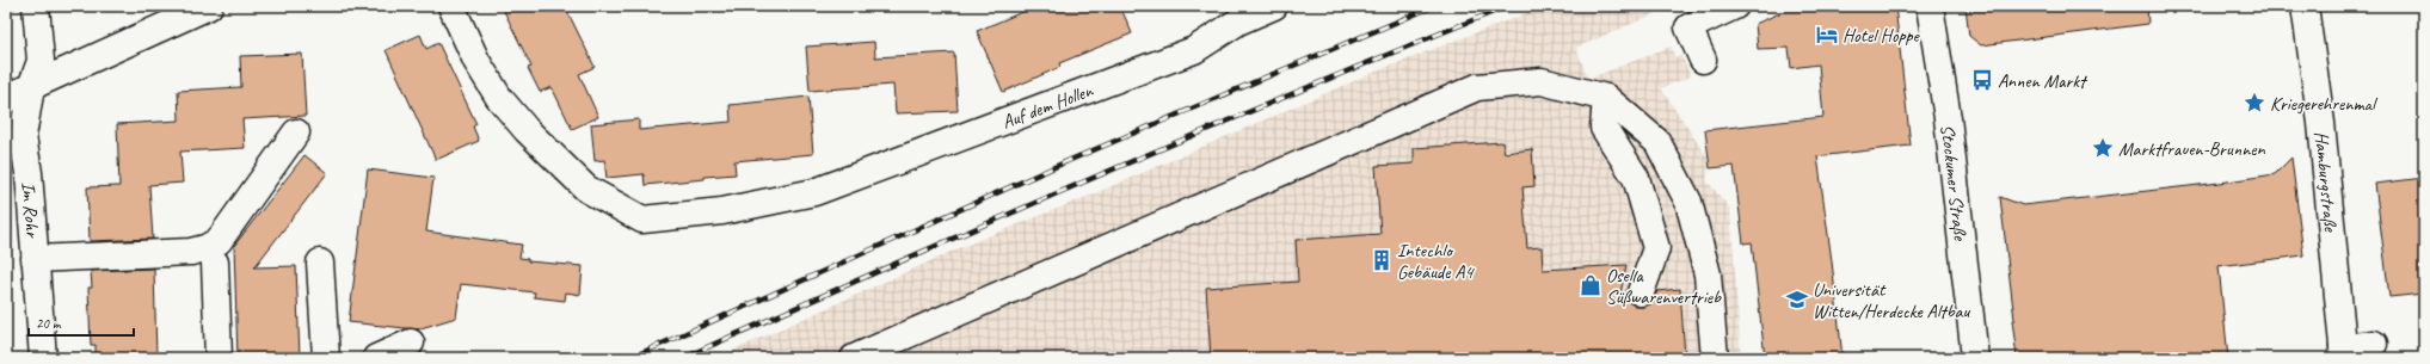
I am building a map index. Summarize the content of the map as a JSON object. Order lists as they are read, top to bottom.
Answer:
{
  "streets": {
    "street": [
      "Auf dem Hollen",
      "Stockumer Straße",
      "Hamburgstraße",
      "Im Rohr"
    ]
  },
  "places": {
    "hotel": ["Hotel Hoppe"],
    "bus stop": ["Annen Markt"],
    "place": ["Kriegerehrenmal", "Marktfrauen-Brunnen"],
    "building": ["Intechlo Gebäude A4"],
    "shop": ["Osella Süßwarenvertrieb"],
    "school or university": ["Universität Witten/Herdecke Altbau"]
  },
  "scale_bar": "20 m"
}
